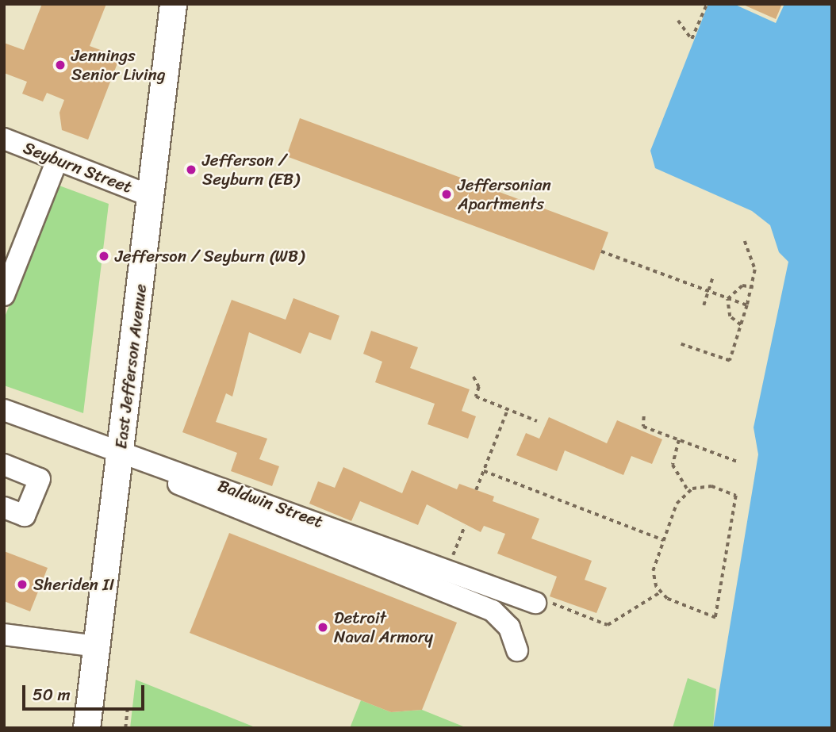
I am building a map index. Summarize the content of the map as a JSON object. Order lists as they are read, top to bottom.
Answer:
{
  "streets": {
    "main road": ["East Jefferson Avenue"],
    "street": ["Seyburn Street", "Baldwin Street"]
  },
  "crossings": [
    ["Seyburn Street", "East Jefferson Avenue"],
    ["East Jefferson Avenue", "Baldwin Street"]
  ],
  "places": [
    "Jennings Senior Living",
    "Jefferson / Seyburn (EB)",
    "Jeffersonian Apartments",
    "Jefferson / Seyburn (WB)",
    "Sheriden II",
    "Detroit Naval Armory"
  ],
  "scale_bar": "50 m"
}
